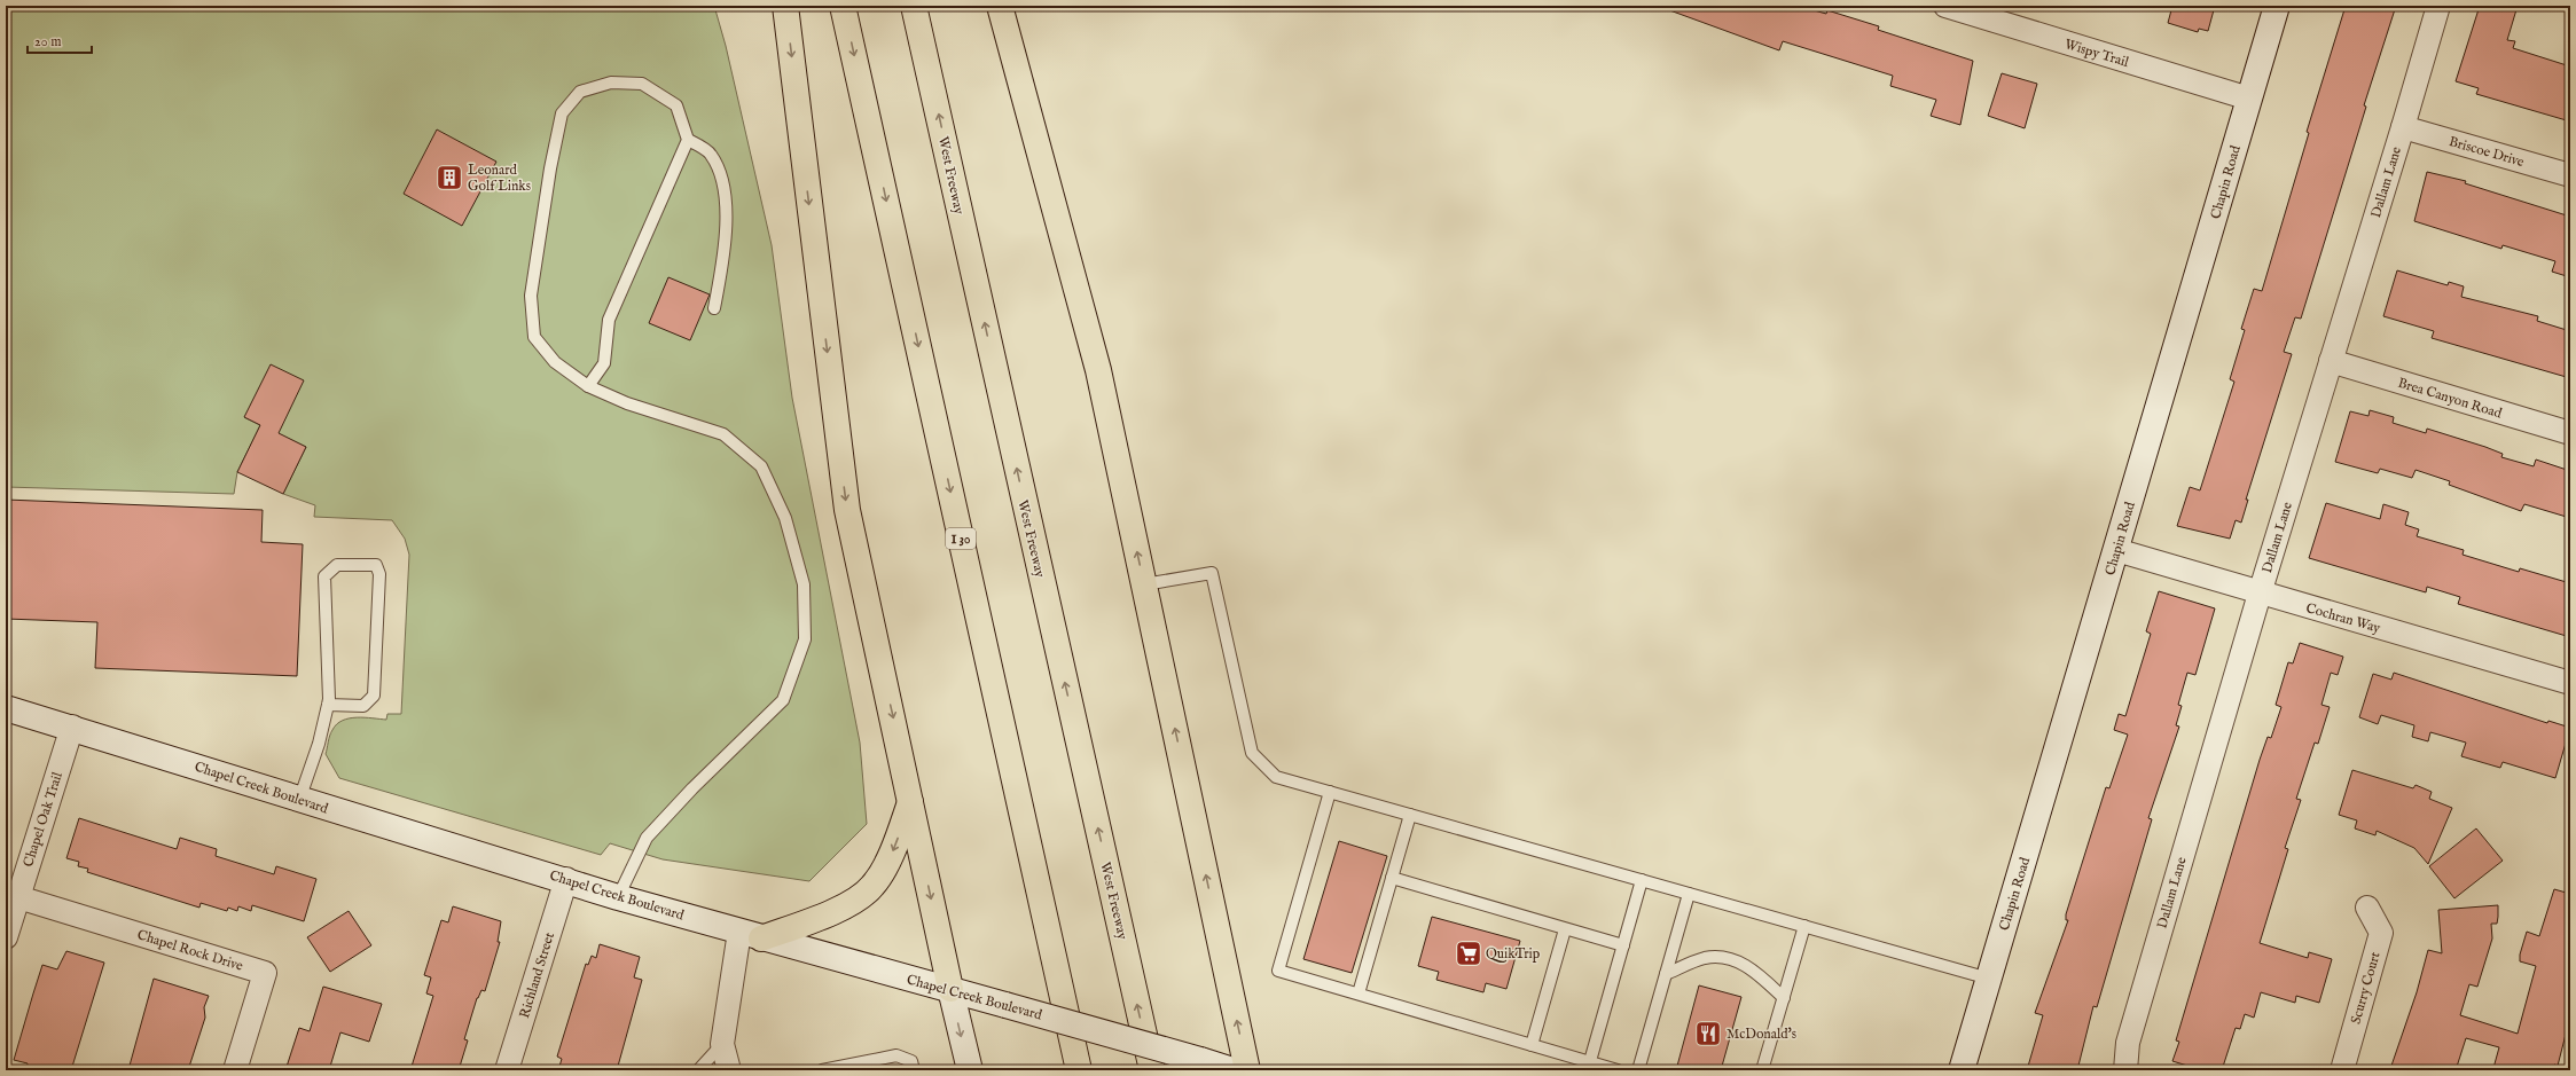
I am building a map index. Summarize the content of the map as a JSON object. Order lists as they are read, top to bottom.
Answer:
{
  "streets": {
    "highway": ["West Freeway", "I 30"],
    "street": [
      "Wispy Trail",
      "Briscoe Drive",
      "Chapin Road",
      "Dallam Lane",
      "Brea Canyon Road",
      "Cochran Way",
      "Chapel Creek Boulevard",
      "Chapel Oak Trail",
      "Chapel Rock Drive",
      "Richland Street",
      "Scurry Court"
    ]
  },
  "crossings": [
    ["Wispy Trail", "Chapin Road"],
    ["Briscoe Drive", "Dallam Lane"],
    ["Chapin Road", "Cochran Way"],
    ["Dallam Lane", "Brea Canyon Road"],
    ["Dallam Lane", "Cochran Way"],
    ["Chapel Creek Boulevard", "Chapel Oak Trail"],
    ["Chapel Creek Boulevard", "Richland Street"],
    ["Chapel Oak Trail", "Chapel Rock Drive"]
  ],
  "places": {
    "building": ["Leonard Golf Links"],
    "supermarket": ["QuikTrip"],
    "restaurant": ["McDonald's"]
  },
  "scale_bar": "20 m"
}
